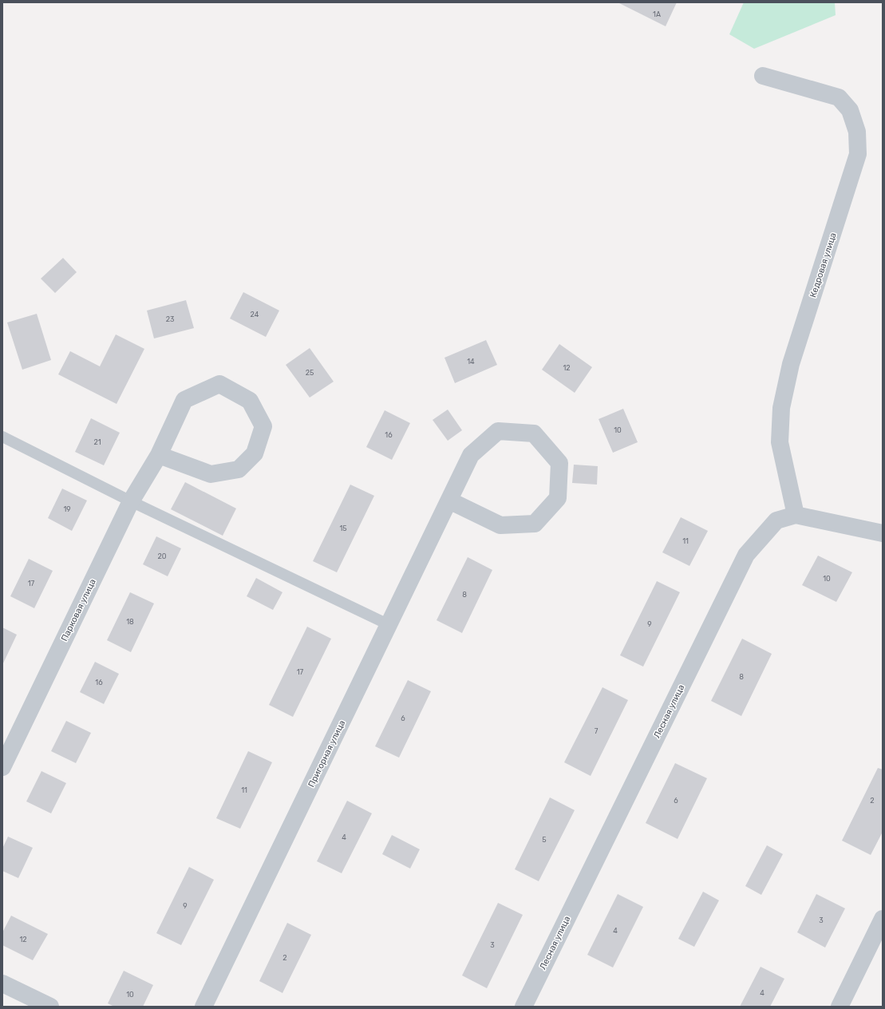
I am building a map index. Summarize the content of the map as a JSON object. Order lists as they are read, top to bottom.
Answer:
{
  "streets": {
    "street": [
      "Кедровая улица",
      "Парковая улица",
      "Лесная улица",
      "Пригорная улица"
    ]
  },
  "crossings": [
    ["Кедровая улица", "Лесная улица"]
  ],
  "house_numbers": [
    "1А",
    "24",
    "23",
    "14",
    "12",
    "25",
    "10",
    "16",
    "21",
    "19",
    "15",
    "11",
    "20",
    "10",
    "17",
    "8",
    "18",
    "9",
    "17",
    "8",
    "16",
    "6",
    "7",
    "11",
    "6",
    "2",
    "4",
    "5",
    "9",
    "3",
    "4",
    "12",
    "3",
    "2",
    "4",
    "10"
  ]
}
